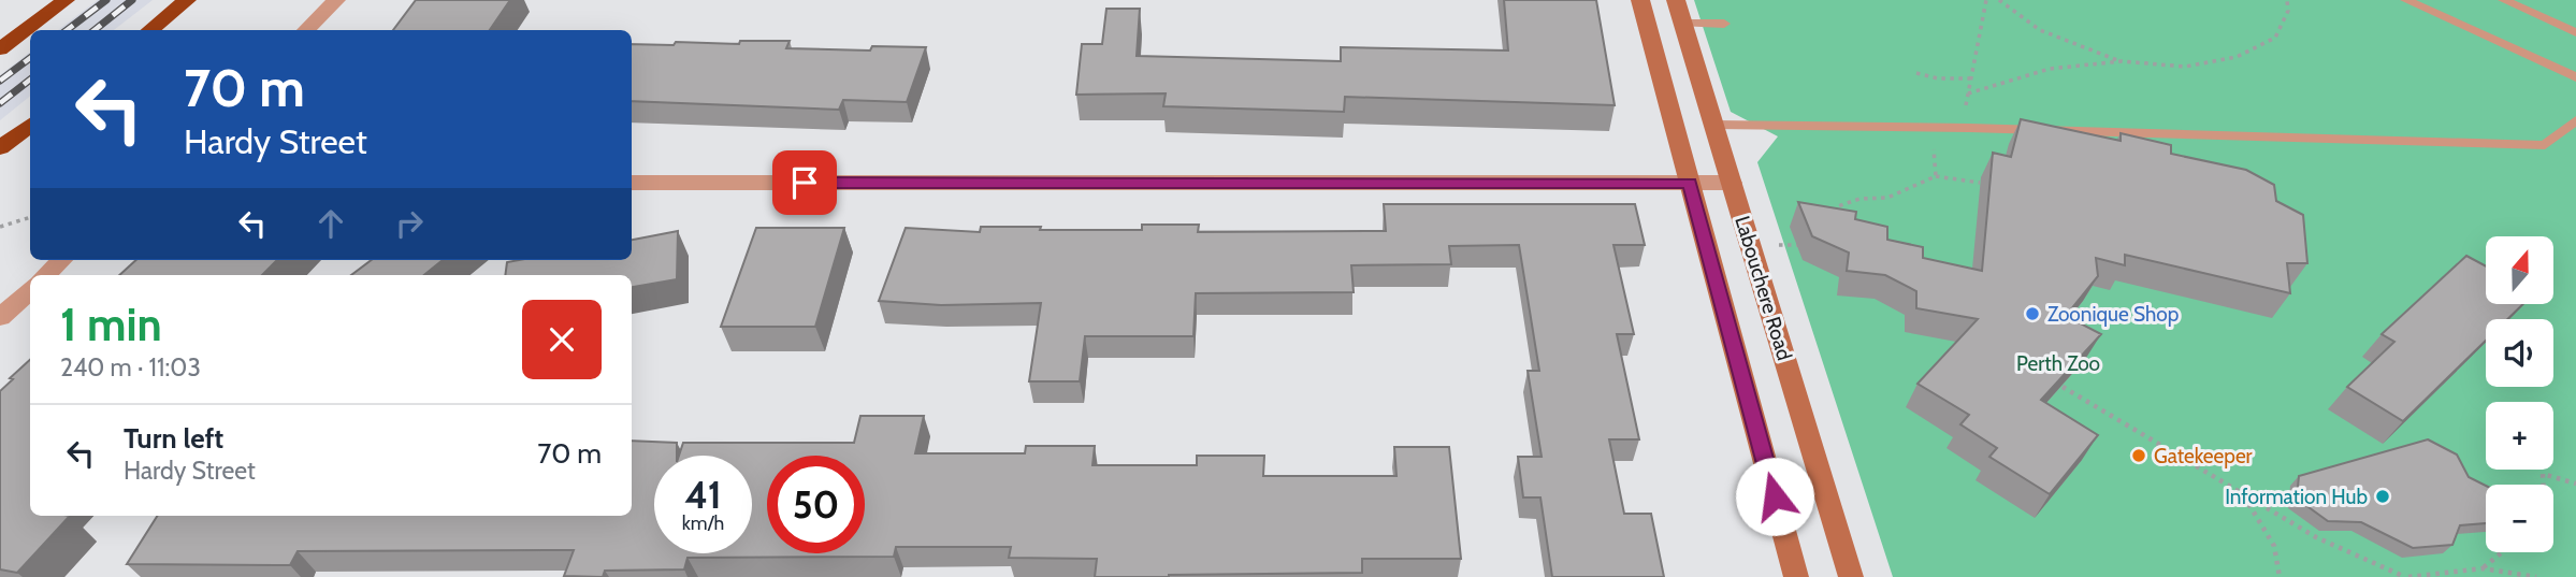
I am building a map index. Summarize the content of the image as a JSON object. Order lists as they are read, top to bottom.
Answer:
{
  "streets": {
    "main road": ["Labouchere Road"]
  },
  "parks": ["Perth Zoo"],
  "places": ["Zoonique Shop", "Gatekeeper", "Information Hub"],
  "north": "top",
  "page": {
    "turn": ["70 m", "Hardy Street"],
    "map_buttons": ["+", "−"],
    "heading": ["1 min", "240 m · 11:03"],
    "list": [
      {
        "name": "Turn left",
        "note": "Hardy Street",
        "value": "70 m"
      }
    ],
    "speed": "41 km/h",
    "limit": "50"
  }
}
